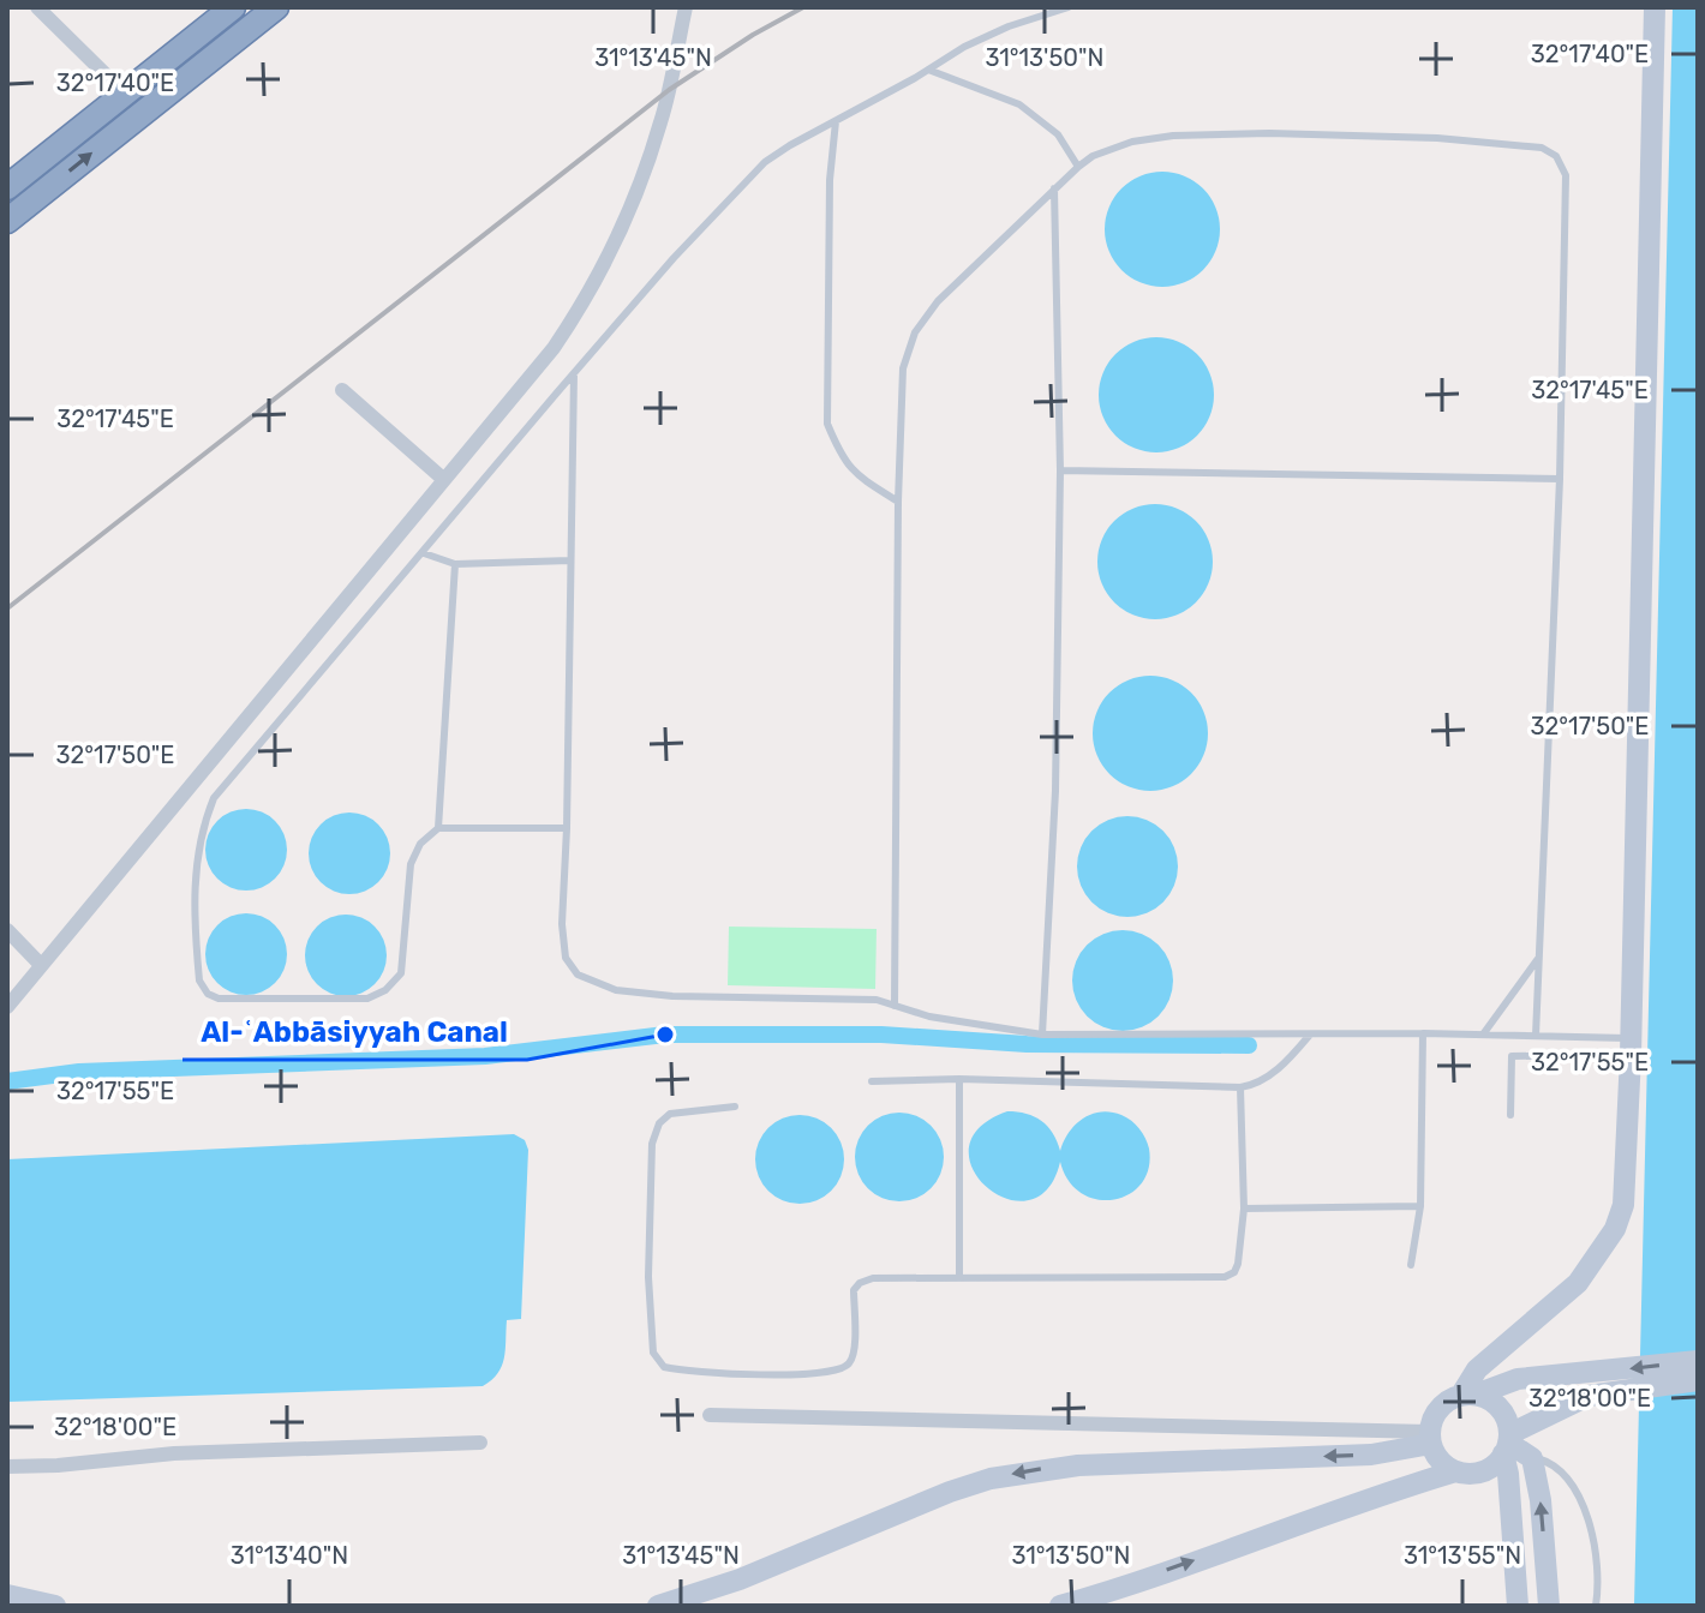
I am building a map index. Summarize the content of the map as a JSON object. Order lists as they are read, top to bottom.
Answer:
{
  "places": ["Al-ʿAbbāsiyyah Canal"],
  "coordinates": [
    "32°17'40\"E",
    "31°13'45\"N",
    "31°13'50\"N",
    "32°17'45\"E",
    "32°17'50\"E",
    "32°17'55\"E",
    "32°18'00\"E",
    "31°13'40\"N",
    "31°13'55\"N"
  ]
}
